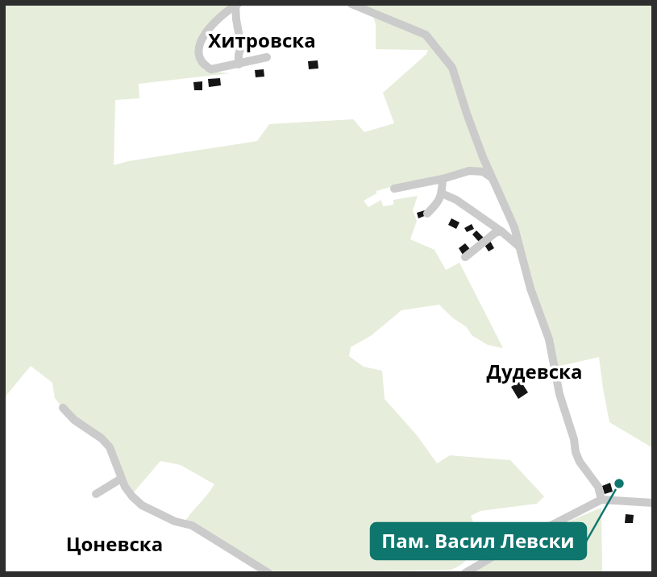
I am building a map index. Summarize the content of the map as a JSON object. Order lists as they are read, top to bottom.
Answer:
{
  "districts": ["Хитровска", "Дудевска", "Цоневска"],
  "places": ["Пам. Васил Левски"]
}
